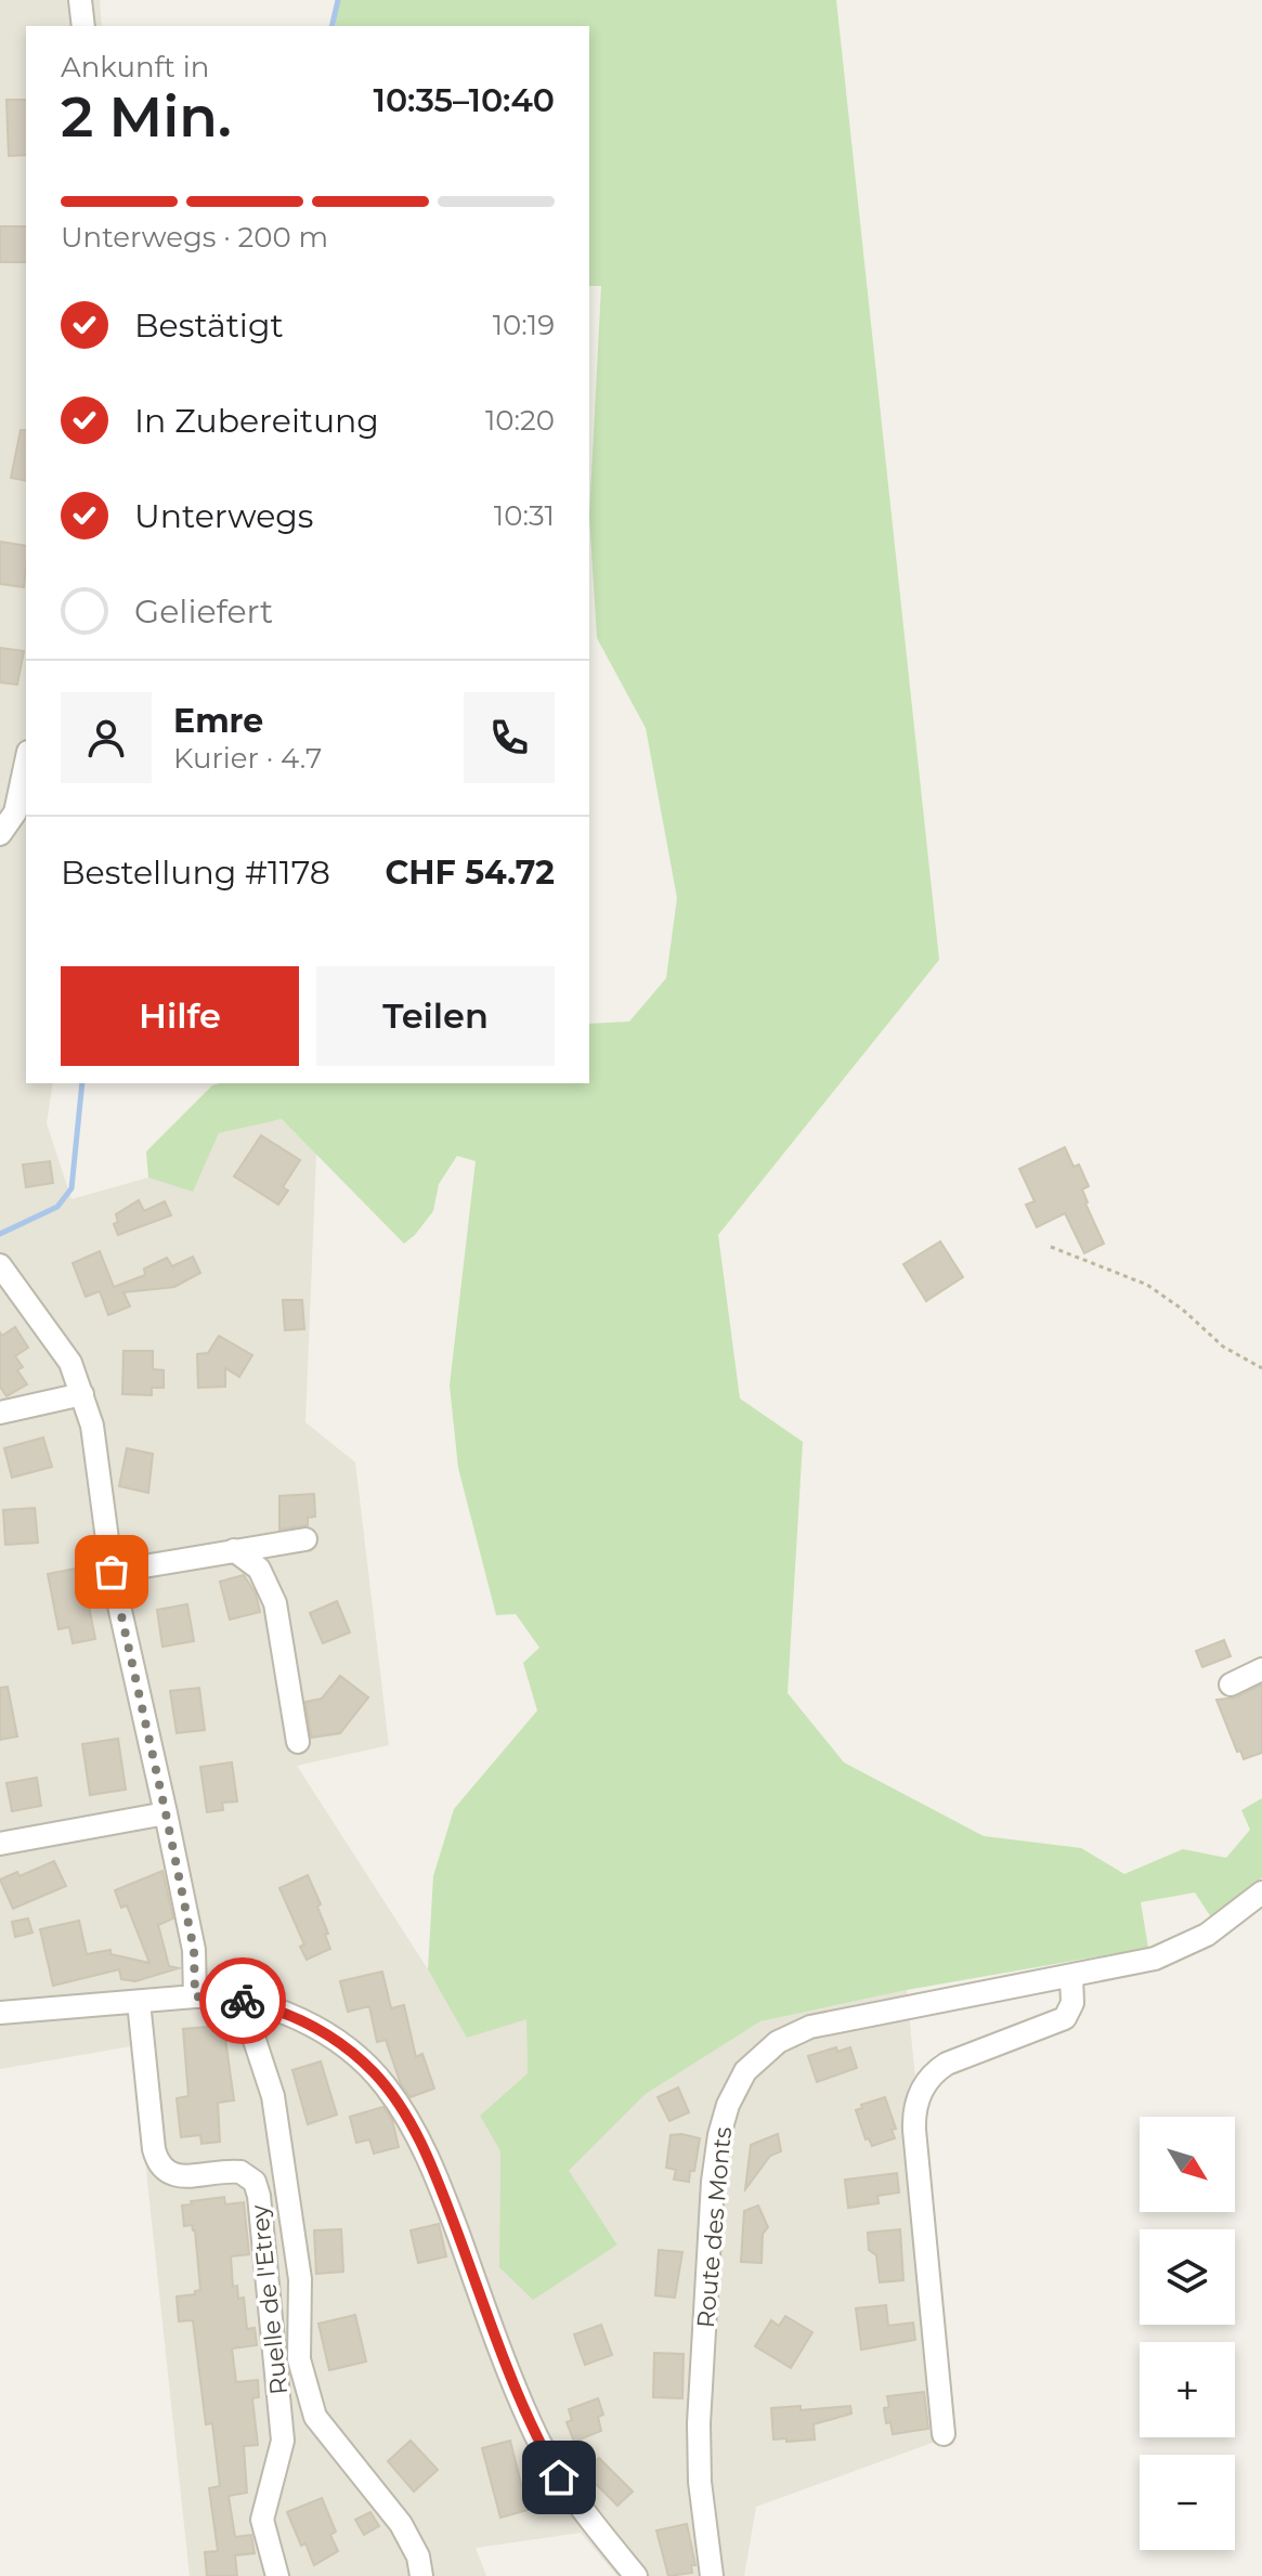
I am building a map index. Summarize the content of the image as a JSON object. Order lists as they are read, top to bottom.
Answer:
{
  "streets": {
    "street": ["Route des Monts", "Ruelle de l'Etrey"]
  },
  "north": "bottom right",
  "page": {
    "heading": ["2 Min.", "Ankunft in", "10:35–10:40"],
    "panel": [
      "Emre",
      "Kurier · 4.7",
      "Bestellung #1178",
      "CHF 54.72"
    ],
    "bar": "Unterwegs · 200 m",
    "list": [
      ["Bestätigt", "10:19"],
      ["In Zubereitung", "10:20"],
      ["Unterwegs", "10:31"],
      "Geliefert"
    ],
    "buttons": ["Hilfe", "Teilen"],
    "map_buttons": ["+", "−"]
  }
}
